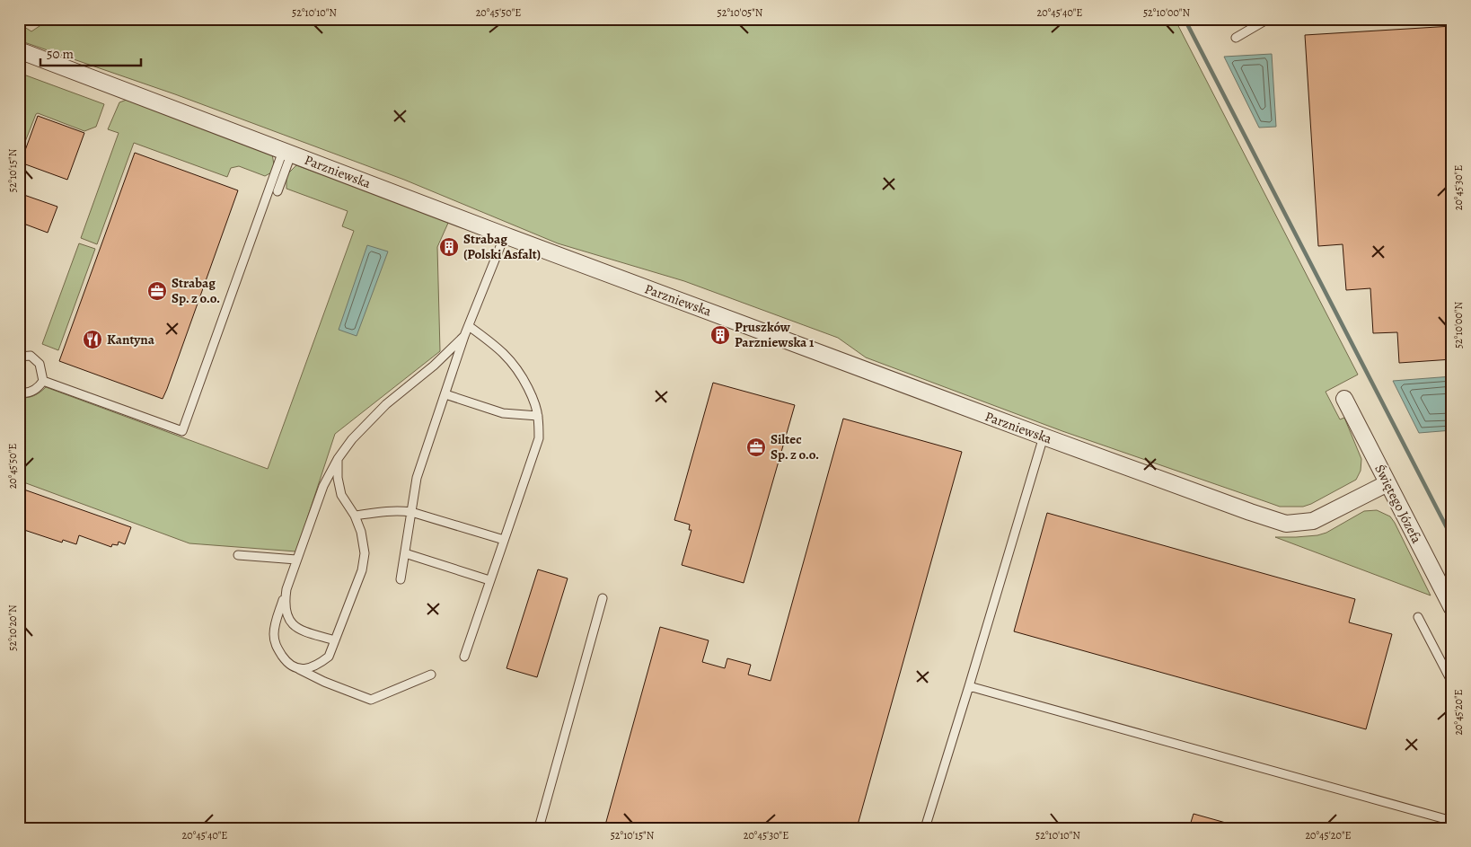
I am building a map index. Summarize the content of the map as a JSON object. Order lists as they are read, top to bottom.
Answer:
{
  "streets": {
    "street": ["Parzniewska", "Świętego Józefa"]
  },
  "crossings": [
    ["Parzniewska", "Świętego Józefa"]
  ],
  "places": {
    "building": ["Strabag (Polski Asfalt)", "Pruszków Parzniewska 1"],
    "office": ["Strabag Sp. z o.o.", "Siltec Sp. z o.o."],
    "restaurant": ["Kantyna"]
  },
  "scale_bar": "50 m",
  "coordinates": [
    "52°10'10\"N",
    "20°45'50\"E",
    "52°10'05\"N",
    "20°45'40\"E",
    "52°10'00\"N",
    "52°10'15\"N",
    "20°45'30\"E",
    "52°10'20\"N",
    "20°45'20\"E"
  ]
}
